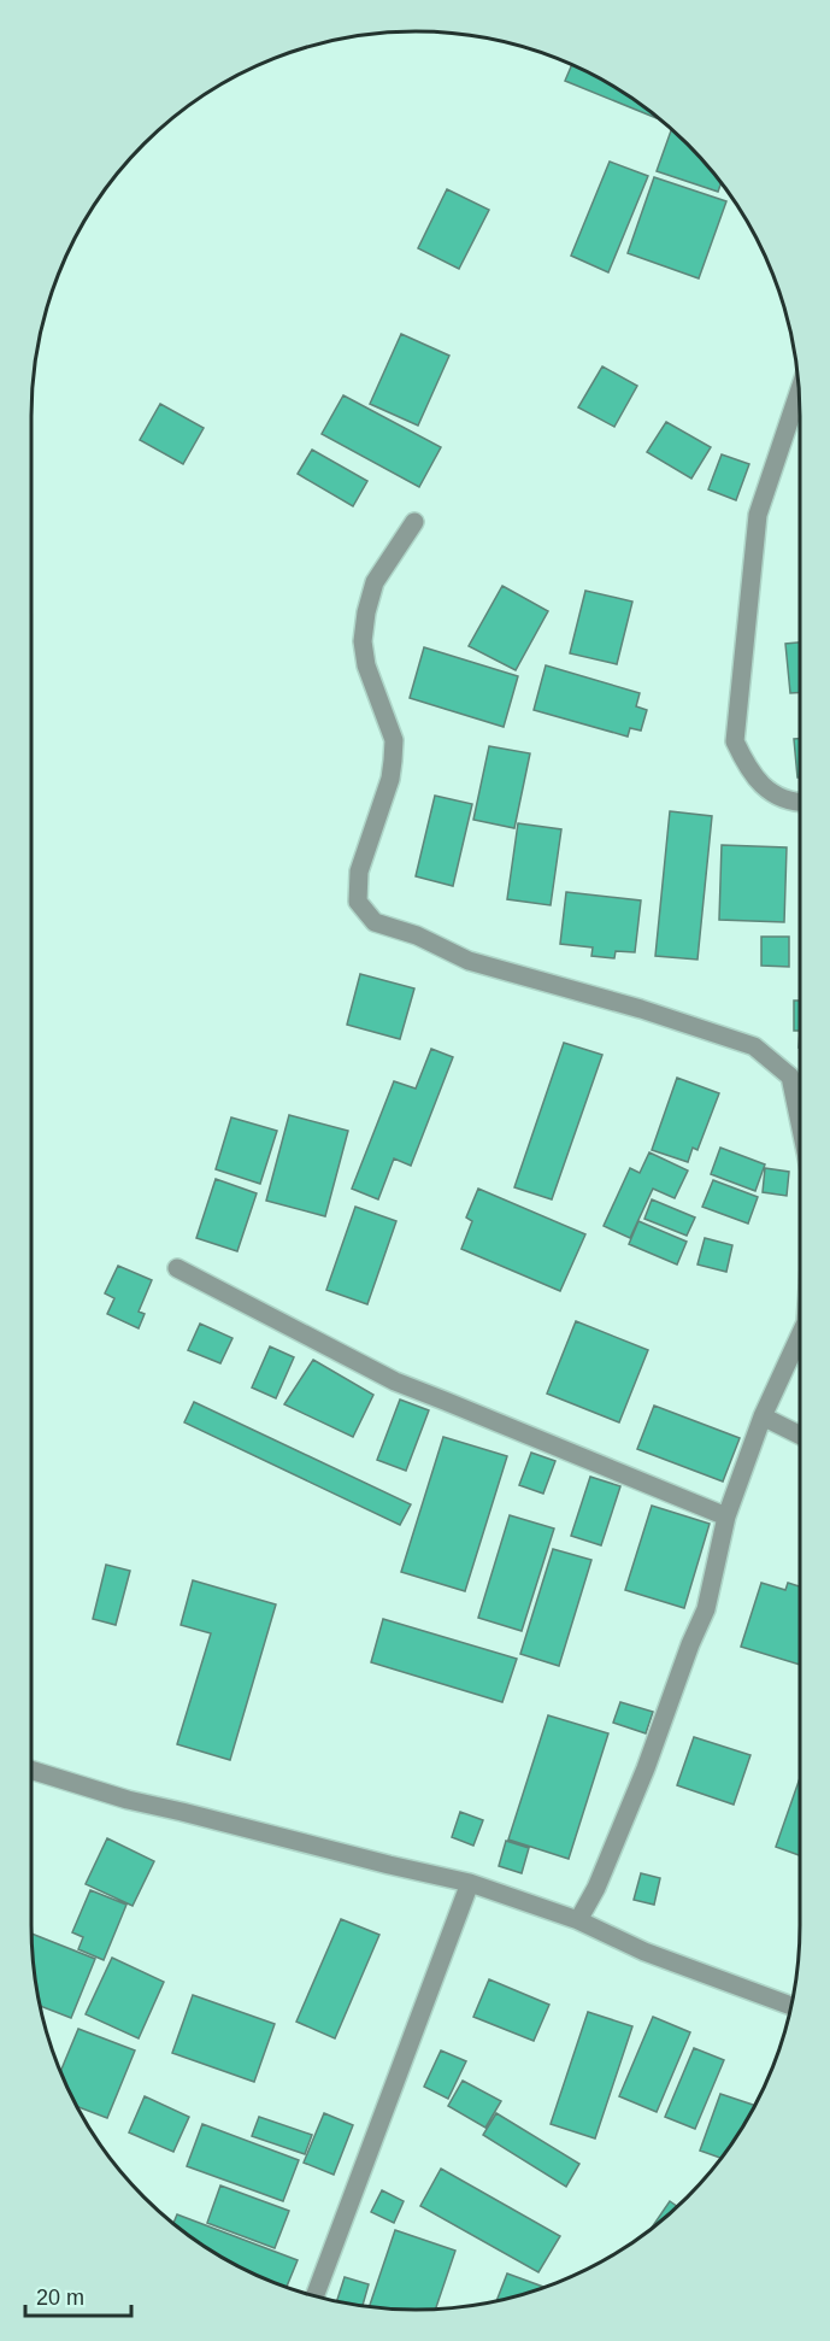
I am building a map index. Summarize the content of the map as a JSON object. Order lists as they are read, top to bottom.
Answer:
{
  "scale_bar": "20 m"
}
